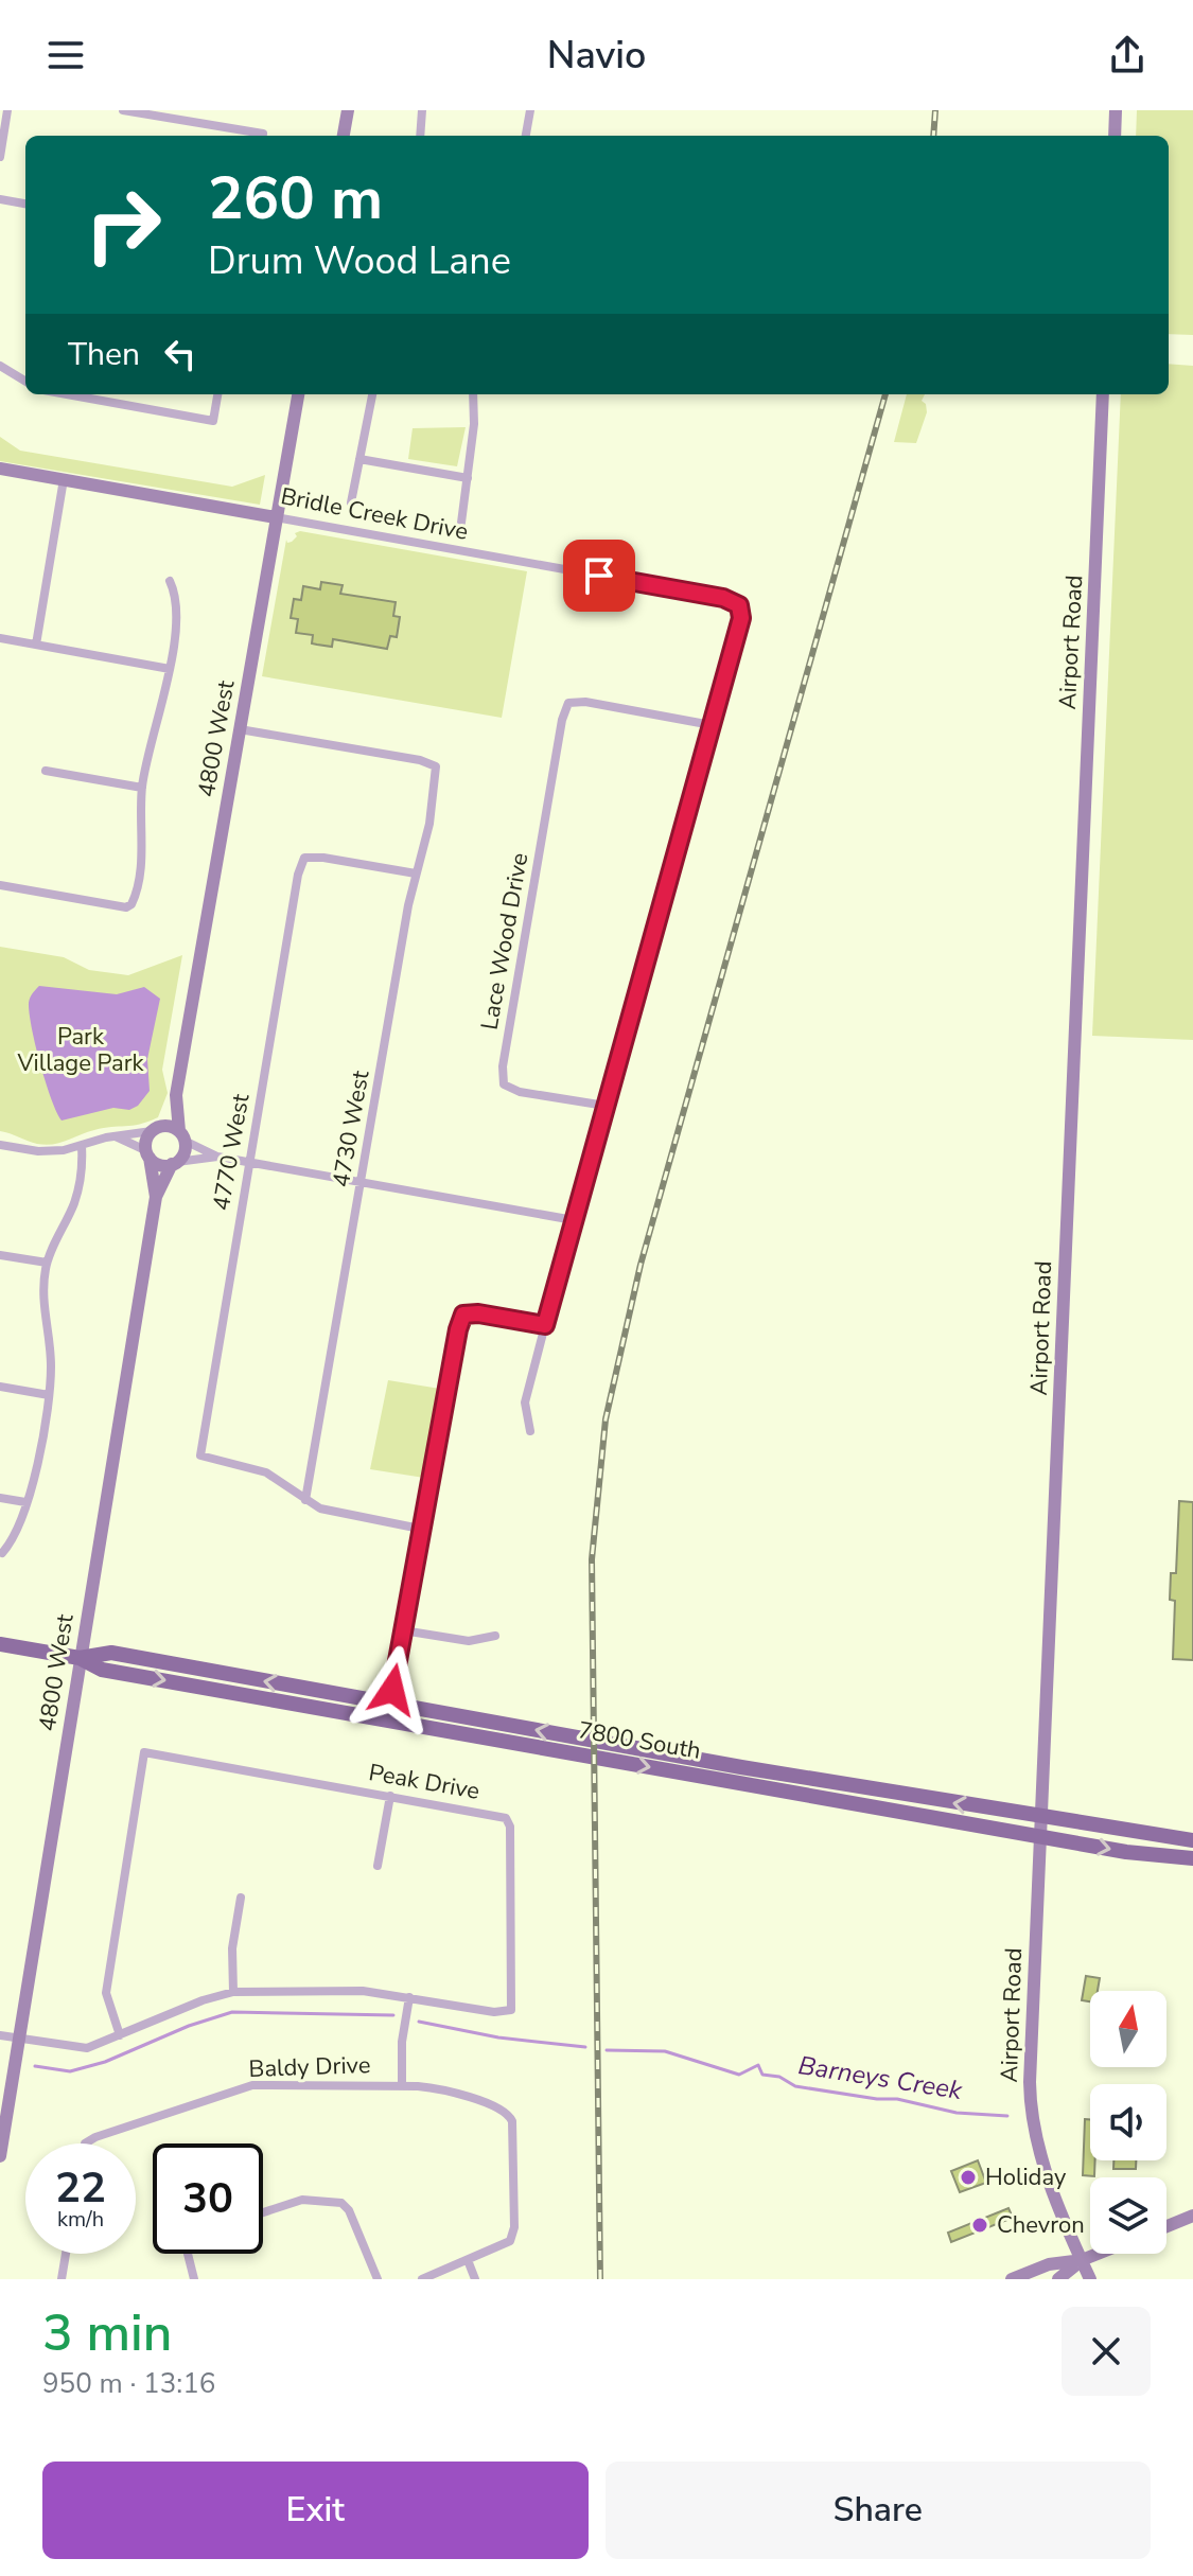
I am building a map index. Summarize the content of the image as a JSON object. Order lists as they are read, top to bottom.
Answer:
{
  "streets": {
    "main road": ["7800 South"],
    "street": [
      "Bridle Creek Drive",
      "Airport Road",
      "4800 West",
      "Lace Wood Drive",
      "4730 West",
      "4770 West",
      "Peak Drive",
      "Baldy Drive"
    ]
  },
  "crossings": [
    ["Bridle Creek Drive", "4800 West"],
    ["Bridle Creek Drive", "Lace Wood Drive"],
    ["Airport Road", "7800 South"],
    ["4800 West", "4730 West"],
    ["4800 West", "7800 South"],
    ["4730 West", "4770 West"]
  ],
  "water": ["Barneys Creek"],
  "parks": ["Park Village Park"],
  "places": ["Holiday", "Chevron"],
  "north": "top",
  "page": {
    "header": "Navio",
    "turn": ["260 m", "Drum Wood Lane"],
    "then": "Then",
    "speed": "22 km/h",
    "limit": "30",
    "heading": ["3 min", "950 m · 13:16"],
    "buttons": ["Exit", "Share"]
  }
}
